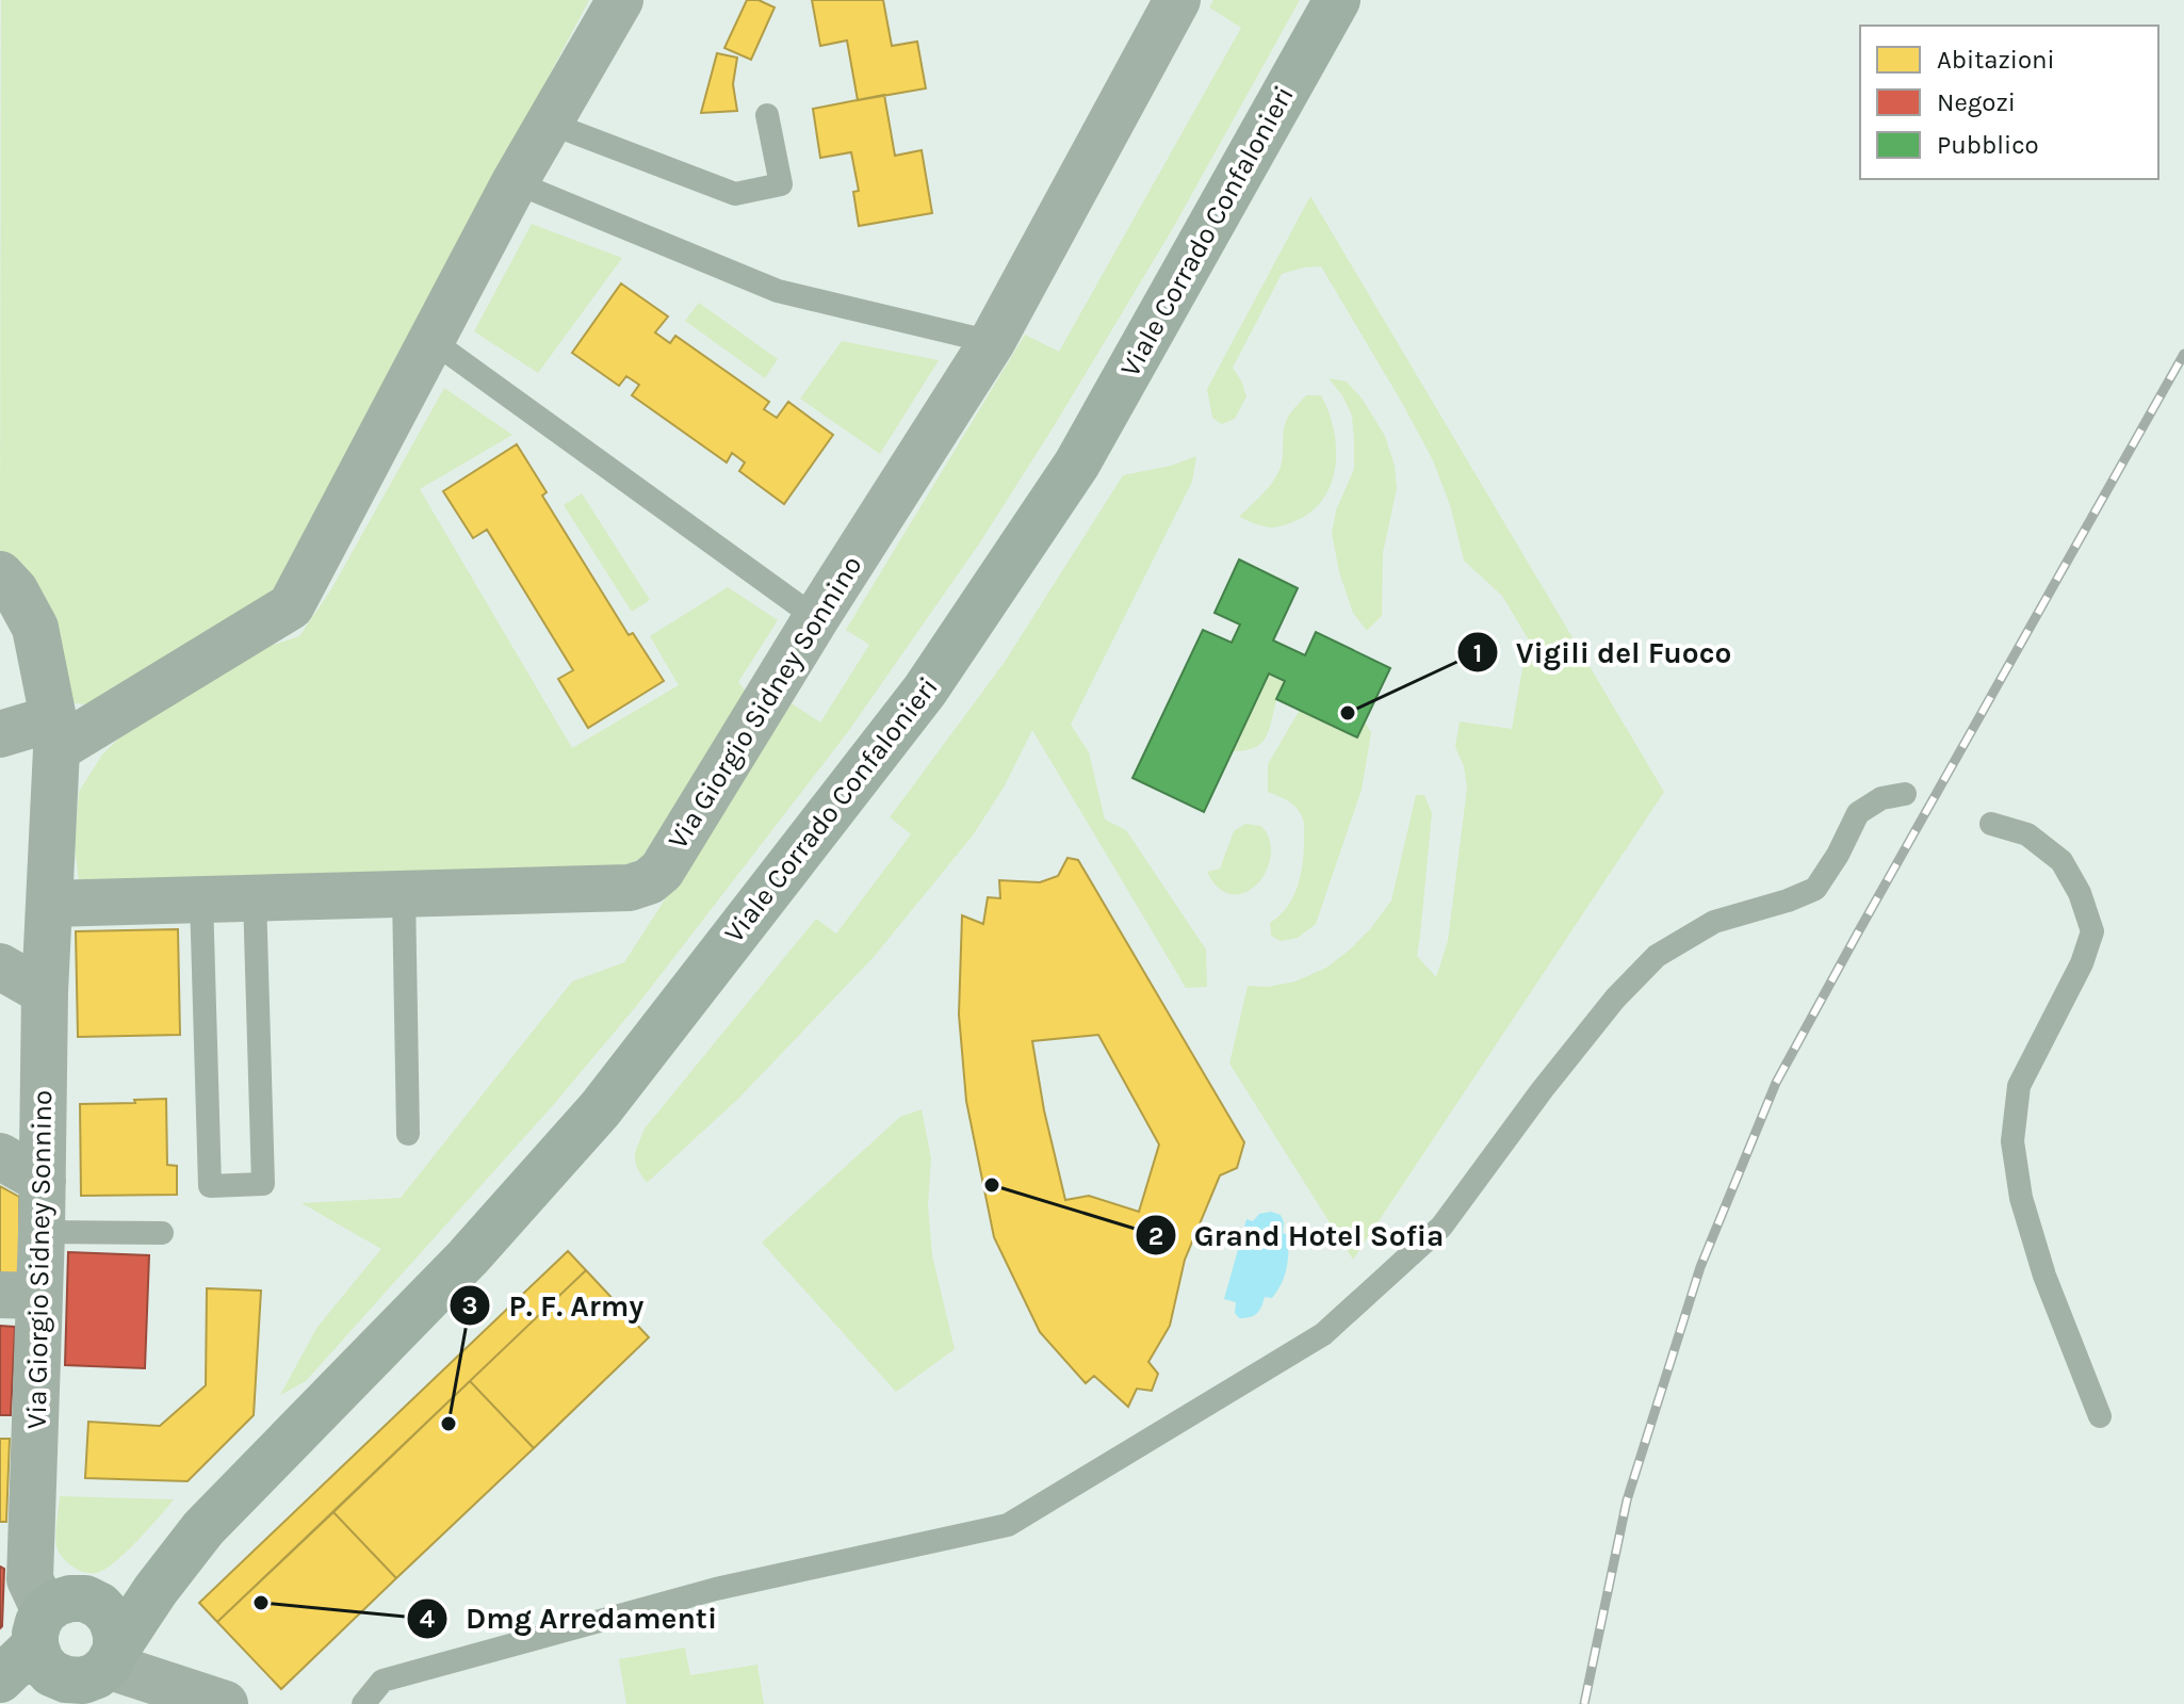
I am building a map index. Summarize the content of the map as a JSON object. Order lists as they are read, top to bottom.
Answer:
{
  "streets": {
    "main road": ["Viale Corrado Confalonieri"],
    "street": ["Via Giorgio Sidney Sonnino"]
  },
  "places": [
    "Vigili del Fuoco",
    "Grand Hotel Sofia",
    "P. F. Army",
    "Dmg Arredamenti"
  ],
  "legend": ["Abitazioni", "Negozi", "Pubblico"]
}
